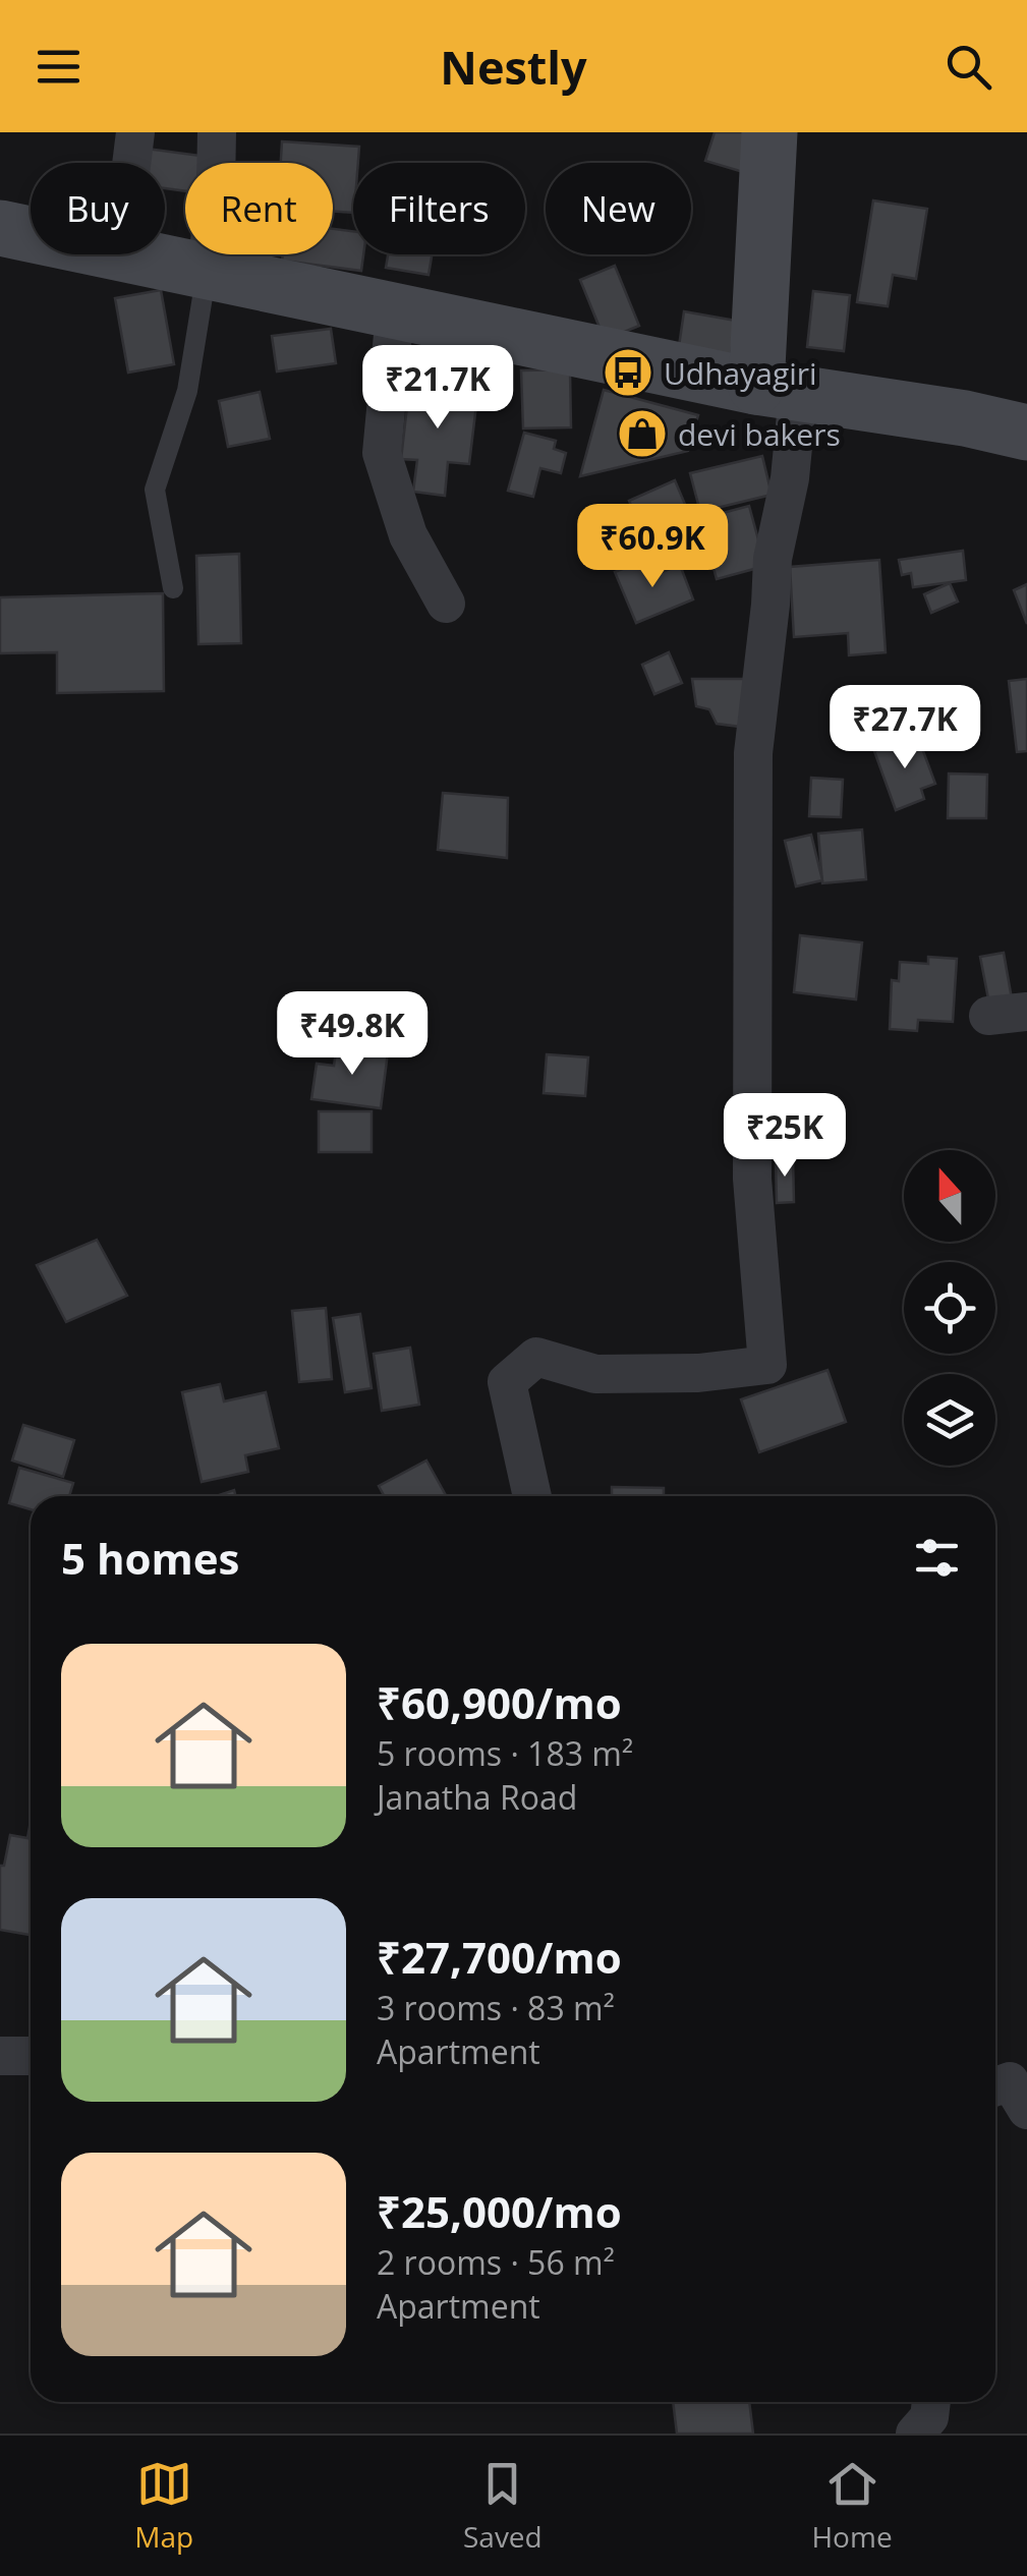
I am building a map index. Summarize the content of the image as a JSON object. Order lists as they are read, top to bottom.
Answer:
{
  "places": {
    "bus stop": ["Udhayagiri"],
    "shop": ["devi bakers"]
  },
  "north": "top",
  "page": {
    "header": "Nestly",
    "chip": [
      "Buy",
      "Rent",
      "Filters",
      "New"
    ],
    "price": [
      "₹21.7K",
      "₹60.9K",
      "₹27.7K",
      "₹49.8K",
      "₹25K"
    ],
    "heading": "5 homes",
    "list": [
      {
        "name": "₹60,900/mo",
        "note": "5 rooms · 183 m² · Janatha Road"
      },
      {
        "name": "₹27,700/mo",
        "note": "3 rooms · 83 m² · Apartment"
      },
      {
        "name": "₹25,000/mo",
        "note": "2 rooms · 56 m² · Apartment"
      }
    ],
    "tabs": ["Map", "Saved", "Home"]
  }
}
